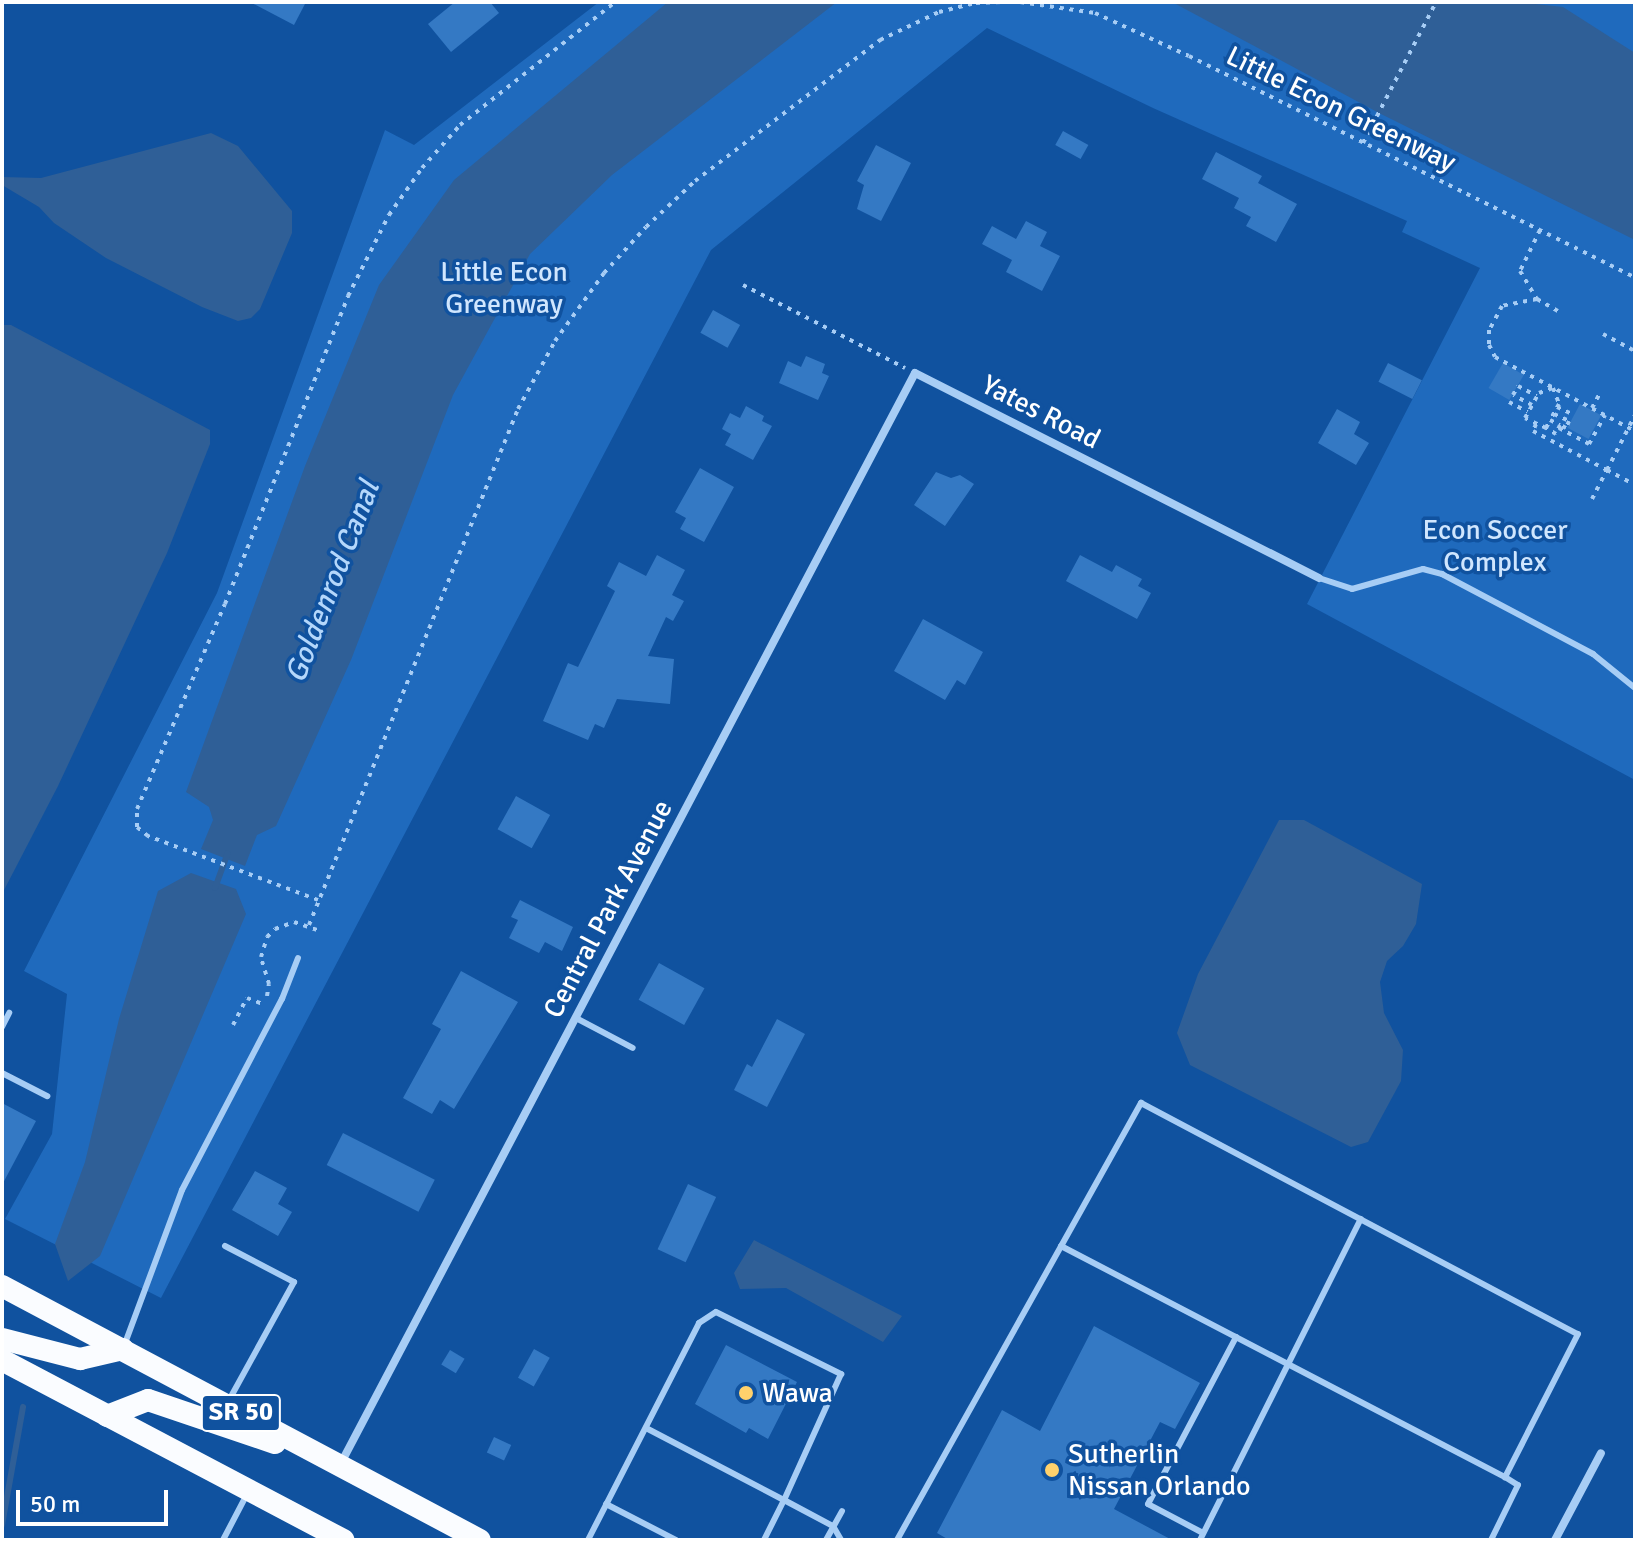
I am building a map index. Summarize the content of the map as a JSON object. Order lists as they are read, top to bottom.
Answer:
{
  "streets": {
    "highway": ["SR 50"],
    "street": ["Yates Road", "Central Park Avenue"],
    "path": ["Little Econ Greenway"]
  },
  "crossings": [
    ["Yates Road", "Central Park Avenue"]
  ],
  "water": ["Goldenrod Canal"],
  "parks": ["Little Econ Greenway", "Econ Soccer Complex"],
  "places": ["Wawa", "Sutherlin Nissan Orlando"],
  "scale_bar": "50 m"
}
